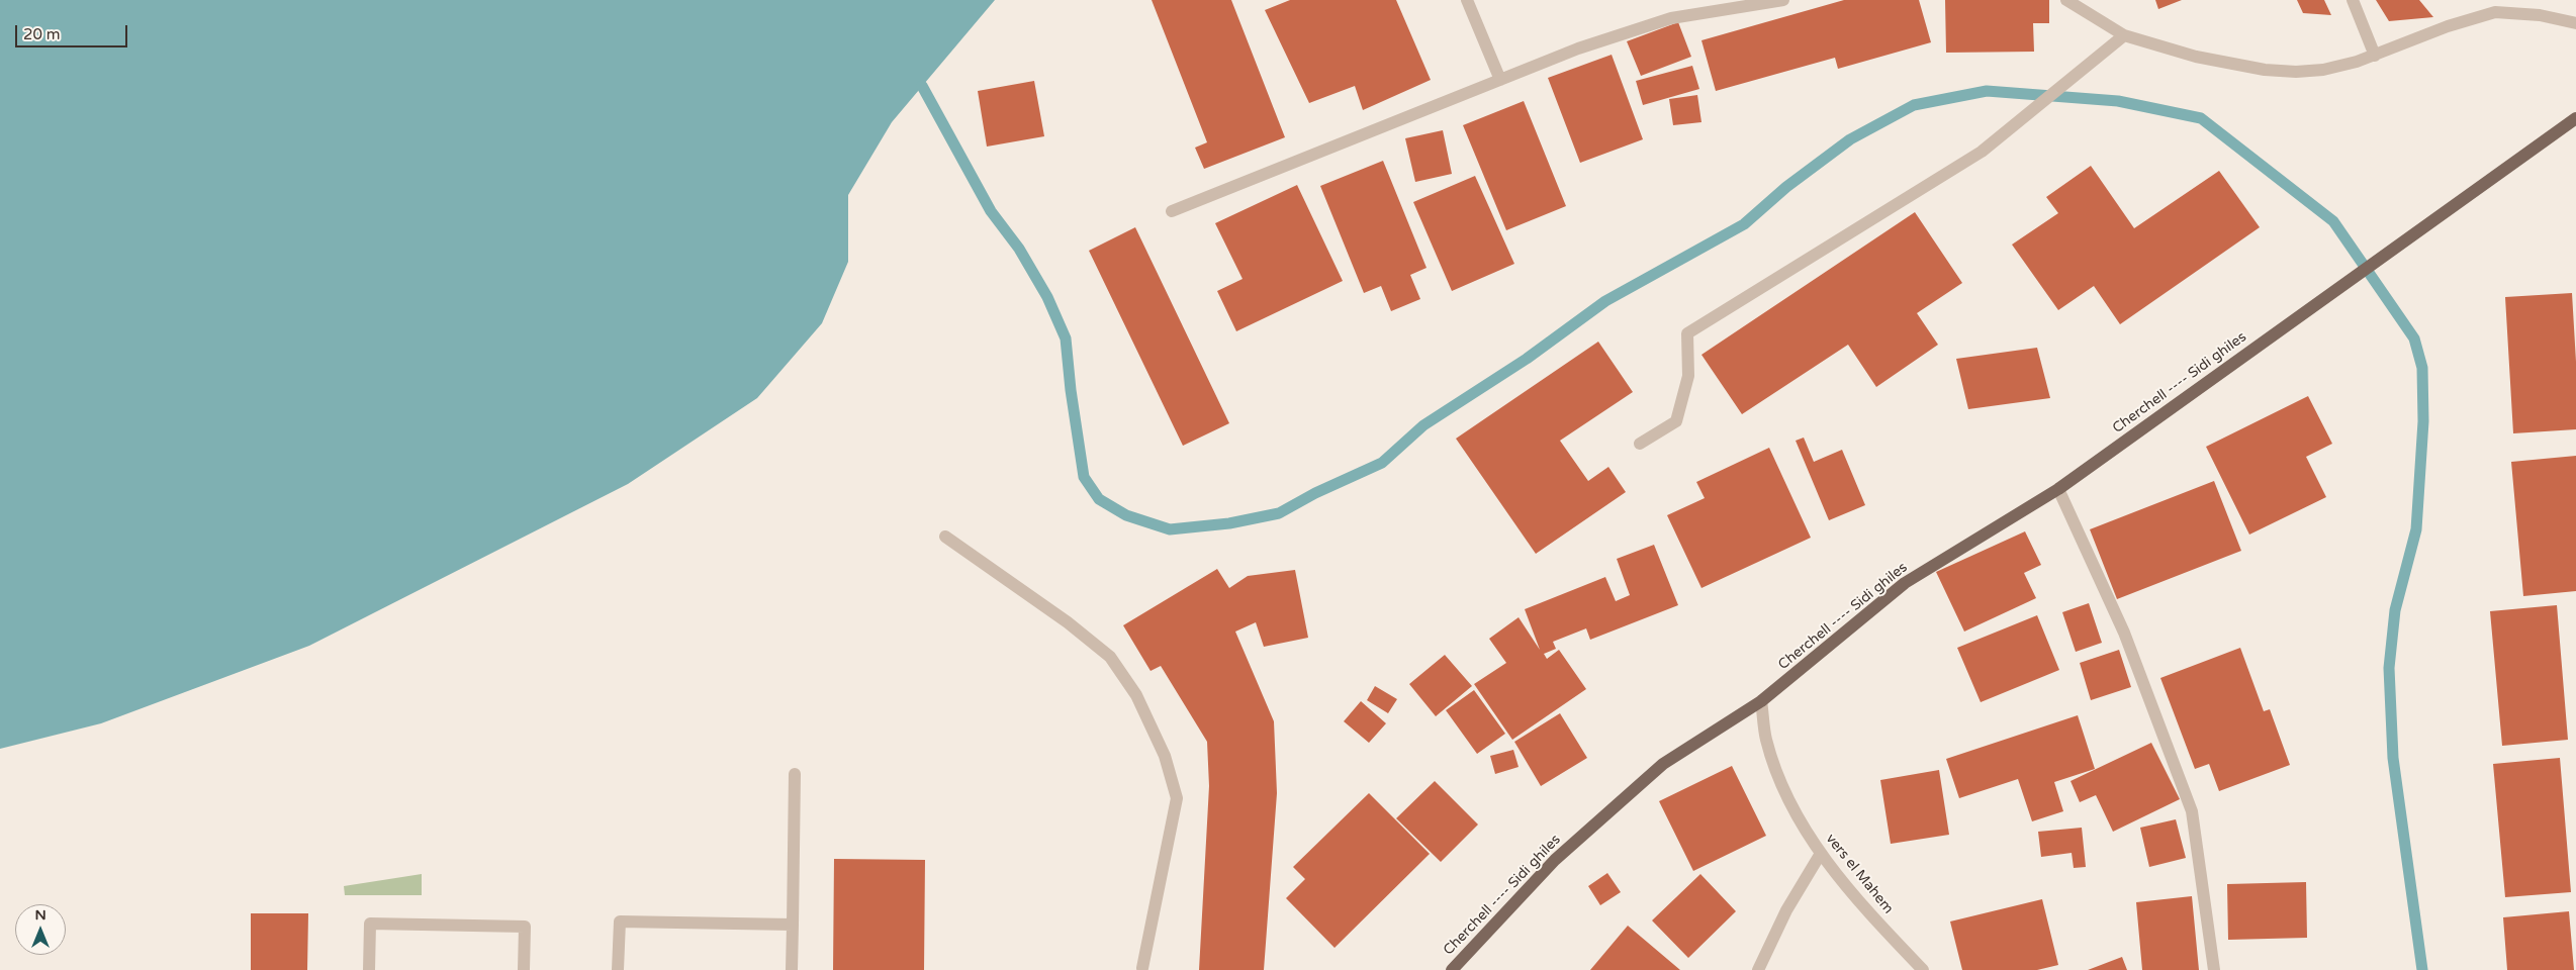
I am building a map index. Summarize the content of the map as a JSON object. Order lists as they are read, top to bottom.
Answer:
{
  "streets": {
    "main road": ["Cherchell ---- Sidi ghiles"],
    "street": ["vers el Mahem"]
  },
  "crossings": [
    ["Cherchell ---- Sidi ghiles", "vers el Mahem"]
  ],
  "scale_bar": "20 m",
  "north": "top"
}
